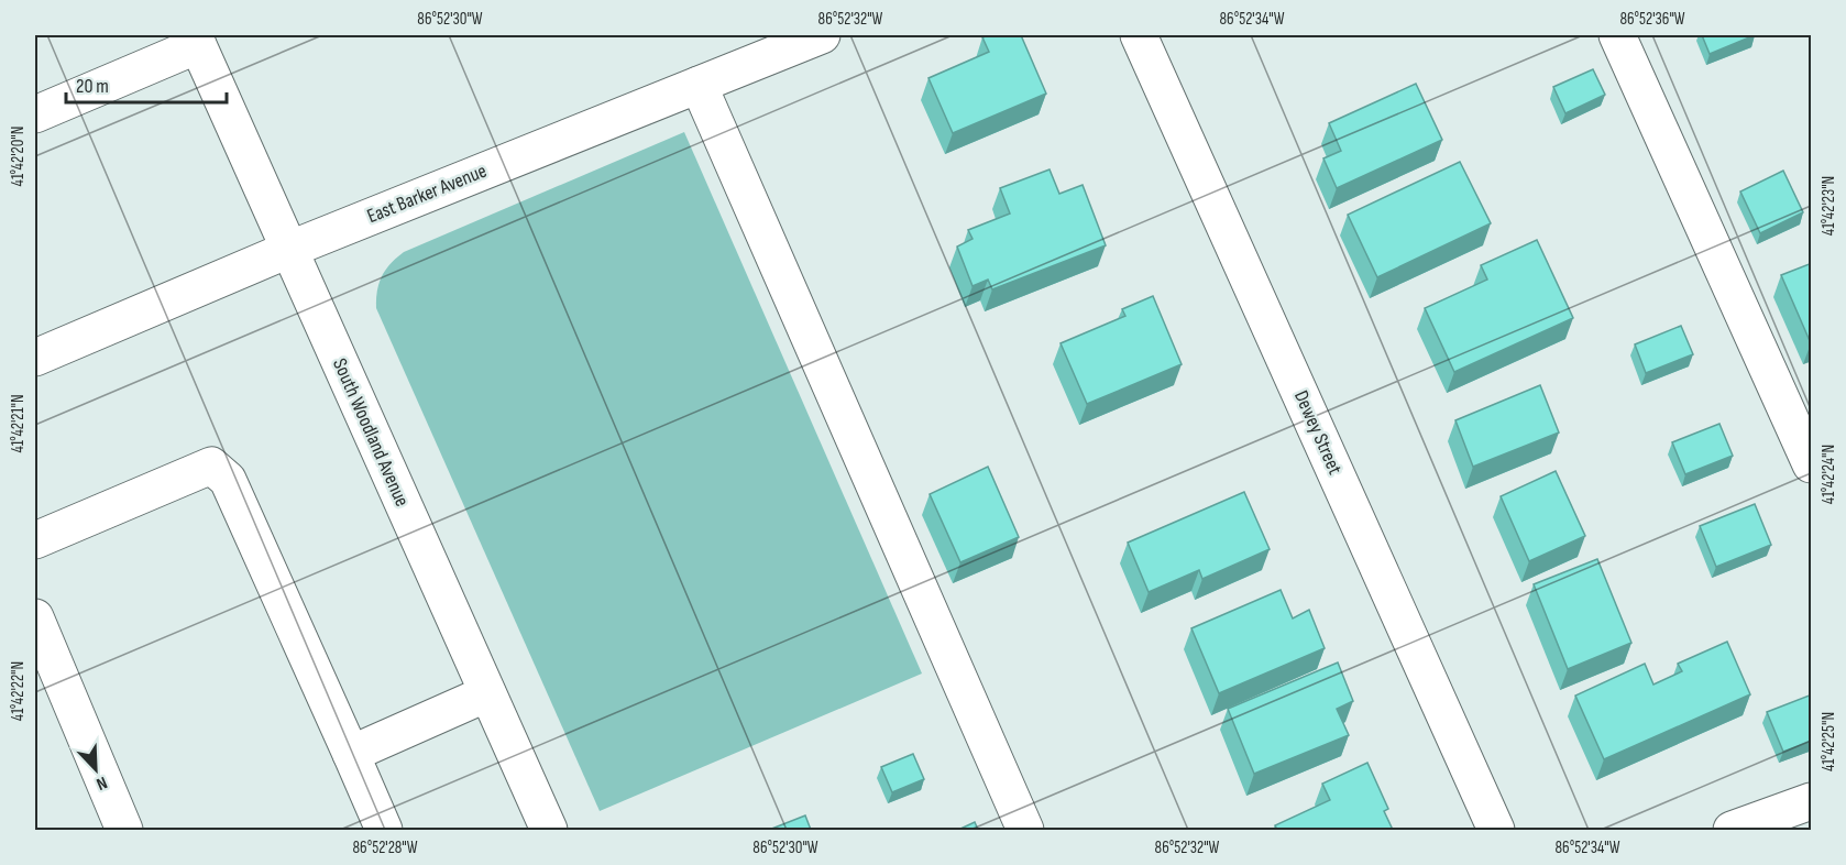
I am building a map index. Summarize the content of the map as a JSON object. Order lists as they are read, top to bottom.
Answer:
{
  "streets": {
    "street": ["East Barker Avenue", "South Woodland Avenue", "Dewey Street"]
  },
  "crossings": [
    ["East Barker Avenue", "South Woodland Avenue"]
  ],
  "scale_bar": "20 m",
  "north": "bottom right",
  "coordinates": [
    "86°52'30\"W",
    "86°52'32\"W",
    "86°52'34\"W",
    "86°52'36\"W",
    "41°42'20\"N",
    "41°42'23\"N",
    "41°42'21\"N",
    "41°42'24\"N",
    "41°42'22\"N",
    "41°42'25\"N",
    "86°52'28\"W"
  ]
}
